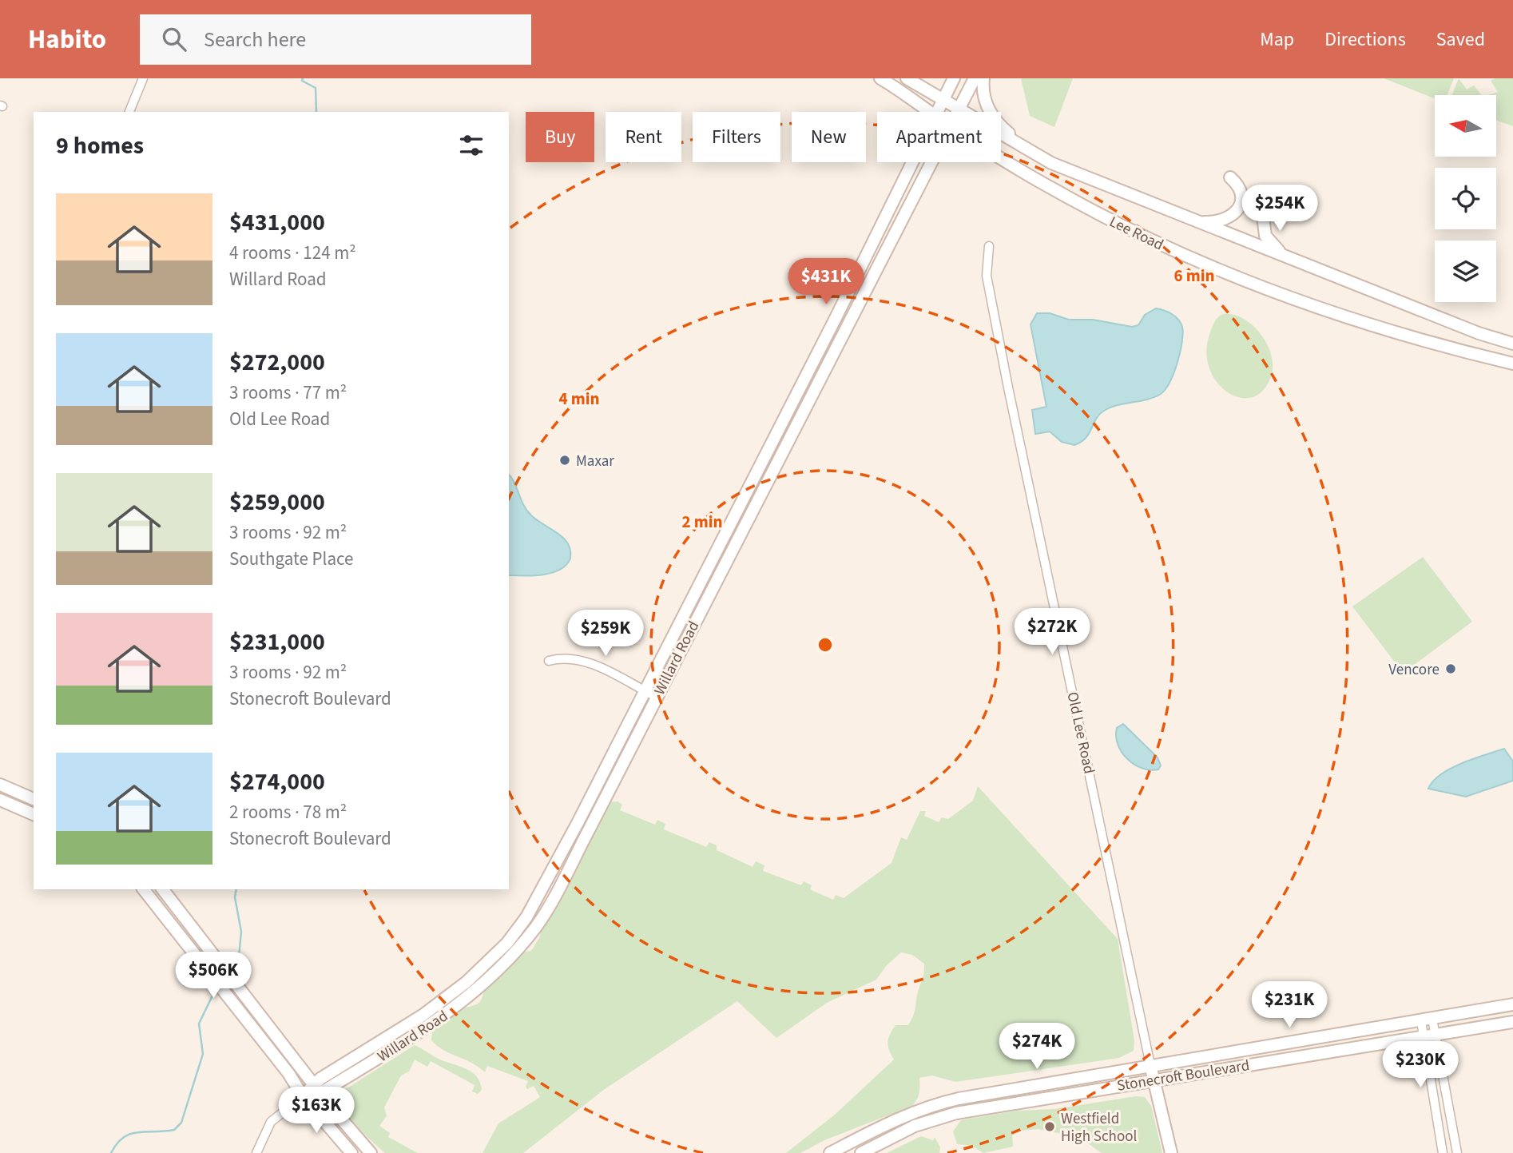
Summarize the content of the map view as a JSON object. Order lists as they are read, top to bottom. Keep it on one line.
{"streets":{"main road":["Lee Road","Willard Road","Old Lee Road","Stonecroft Boulevard"]},"crossings":[["Lee Road","Willard Road"],["Old Lee Road","Stonecroft Boulevard"]],"places":["Maxar","Vencore","Westfield High School"],"north":"left","page":{"header":"Habito","search":"Search here","nav":["Map","Directions","Saved"],"chip":["Buy","Rent","Filters","New","Apartment"],"heading":"9 homes","list":[{"name":"$431,000","note":"4 rooms · 124 m² · Willard Road"},{"name":"$272,000","note":"3 rooms · 77 m² · Old Lee Road"},{"name":"$259,000","note":"3 rooms · 92 m² · Southgate Place"},{"name":"$231,000","note":"3 rooms · 92 m² · Stonecroft Boulevard"},{"name":"$274,000","note":"2 rooms · 78 m² · Stonecroft Boulevard"}],"price":["$254K","$431K","$272K","$259K","$506K","$231K","$274K","$230K","$163K"]},"rings":["6 min","4 min","2 min"]}
